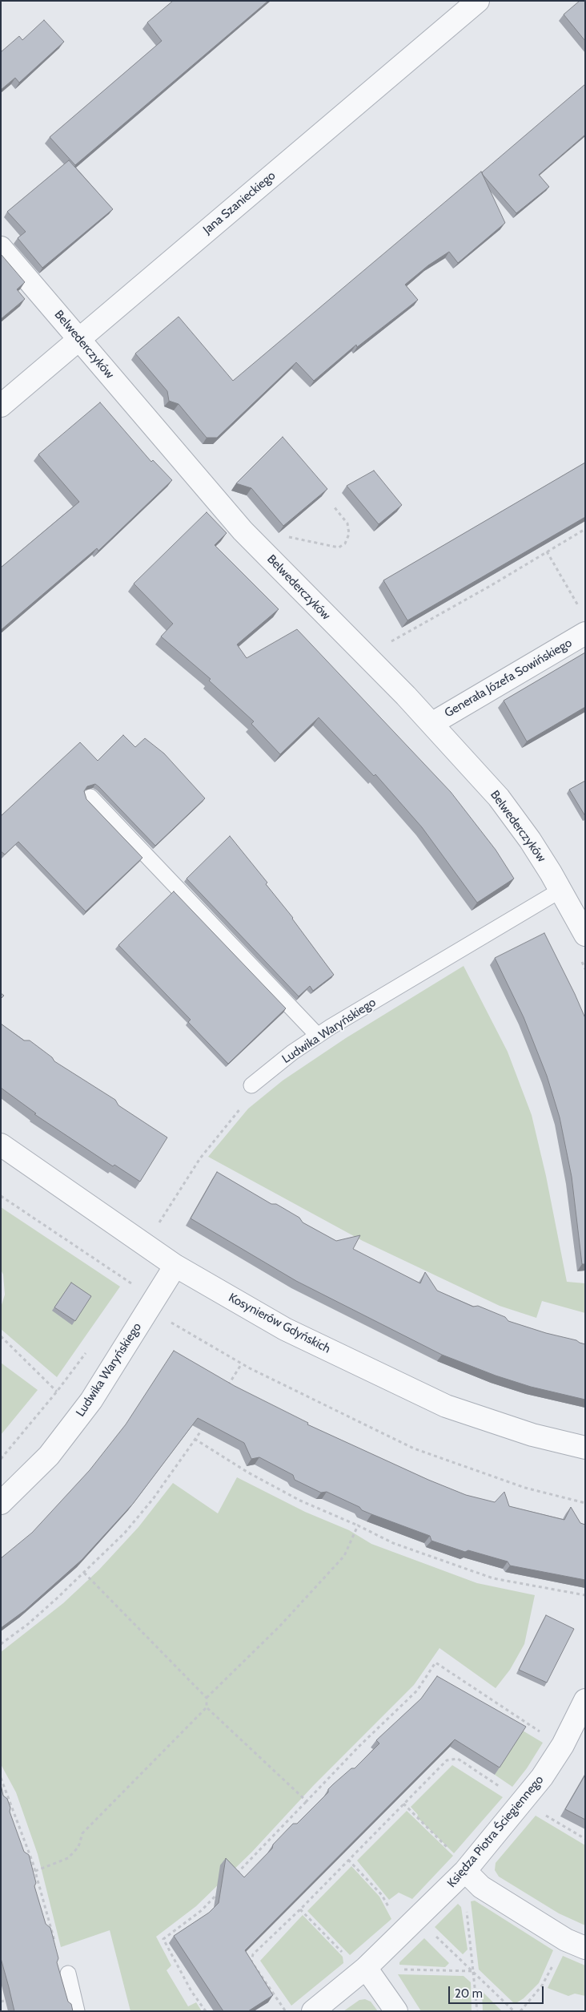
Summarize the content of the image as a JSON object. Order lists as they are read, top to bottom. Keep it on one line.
{"streets":{"street":["Jana Szanieckiego","Belwederczyków","Generała Józefa Sowińskiego","Ludwika Waryńskiego","Kosynierów Gdyńskich","Księdza Piotra Ściegiennego"]},"crossings":[["Jana Szanieckiego","Belwederczyków"],["Belwederczyków","Generała Józefa Sowińskiego"],["Belwederczyków","Ludwika Waryńskiego"],["Ludwika Waryńskiego","Kosynierów Gdyńskich"]],"scale_bar":"20 m"}
